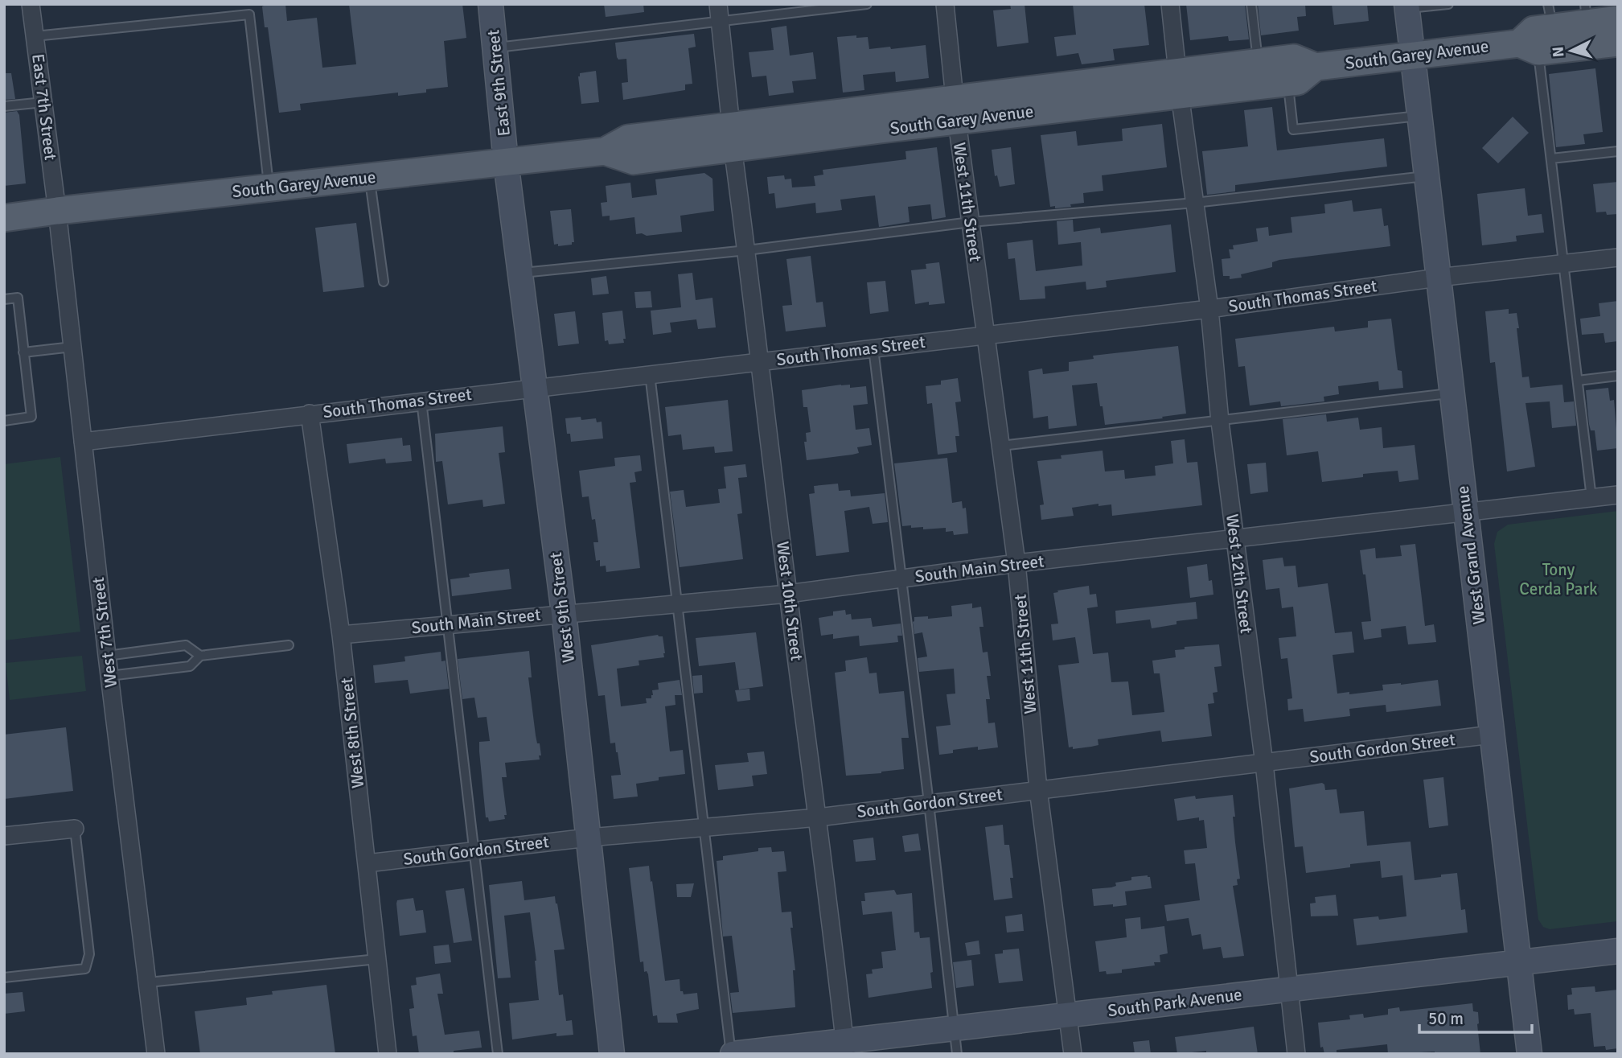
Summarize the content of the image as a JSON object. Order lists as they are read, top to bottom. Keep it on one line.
{"streets":{"main road":["South Garey Avenue"],"street":["East 9th Street","East 7th Street","West 11th Street","South Thomas Street","West Grand Avenue","South Main Street","West 12th Street","West 10th Street","West 9th Street","West 7th Street","West 8th Street","South Gordon Street","South Park Avenue"]},"crossings":[["South Garey Avenue","East 9th Street"],["South Garey Avenue","East 7th Street"],["South Garey Avenue","West 11th Street"],["South Garey Avenue","West Grand Avenue"],["South Garey Avenue","West 12th Street"],["South Garey Avenue","West 10th Street"],["South Garey Avenue","West 9th Street"],["South Garey Avenue","West 7th Street"],["East 9th Street","West 9th Street"],["East 7th Street","West 7th Street"],["West 11th Street","South Thomas Street"],["West 11th Street","South Main Street"],["West 11th Street","South Gordon Street"],["West 11th Street","South Park Avenue"],["South Thomas Street","West Grand Avenue"],["South Thomas Street","West 12th Street"],["South Thomas Street","West 10th Street"],["South Thomas Street","West 9th Street"],["South Thomas Street","West 7th Street"],["South Thomas Street","West 8th Street"],["West Grand Avenue","South Main Street"],["West Grand Avenue","South Gordon Street"],["West Grand Avenue","South Park Avenue"],["South Main Street","West 12th Street"],["South Main Street","West 10th Street"],["South Main Street","West 9th Street"],["South Main Street","West 8th Street"],["West 12th Street","South Gordon Street"],["West 12th Street","South Park Avenue"],["West 10th Street","South Gordon Street"],["West 10th Street","South Park Avenue"],["West 9th Street","South Gordon Street"],["West 8th Street","South Gordon Street"]],"parks":["Tony Cerda Park"],"scale_bar":"50 m","north":"left"}
